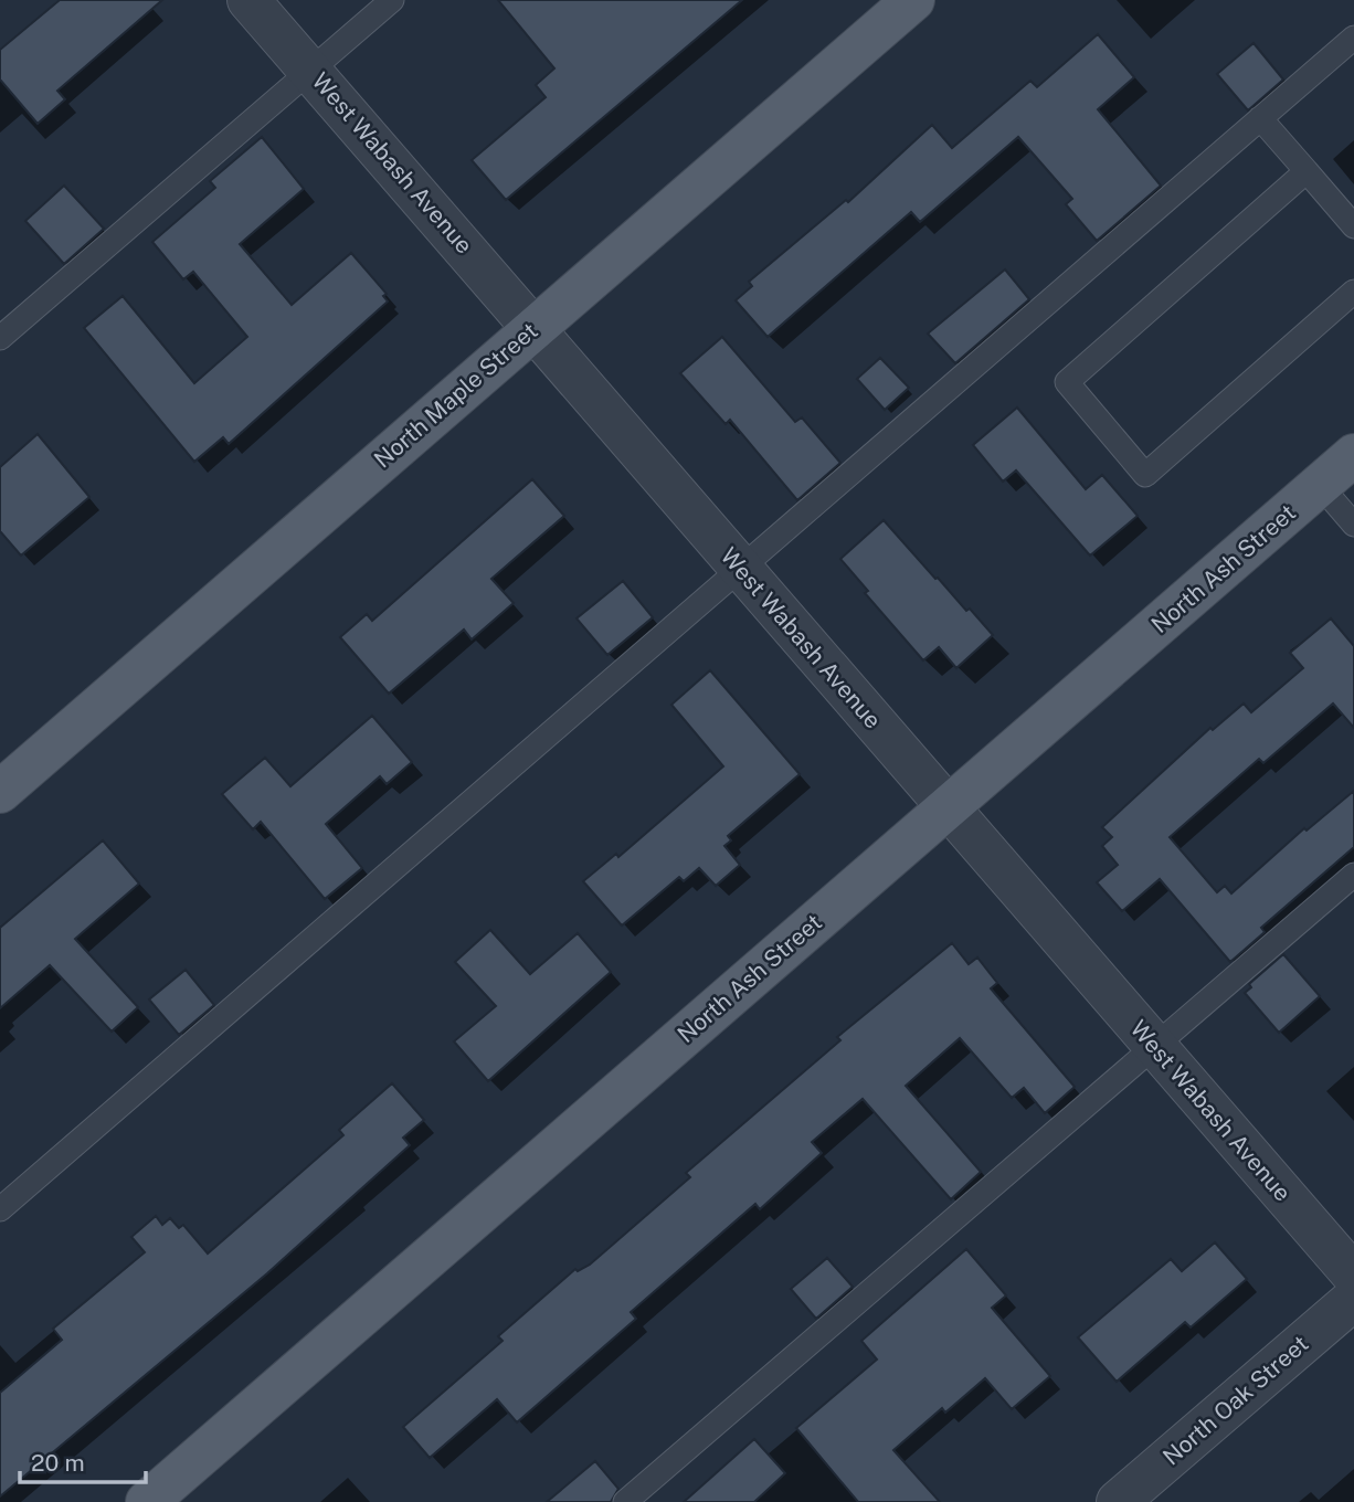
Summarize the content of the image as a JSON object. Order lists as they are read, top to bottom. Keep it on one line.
{"streets":{"main road":["North Maple Street","North Ash Street"],"street":["West Wabash Avenue","North Oak Street"]},"crossings":[["West Wabash Avenue","North Maple Street"],["West Wabash Avenue","North Ash Street"]],"scale_bar":"20 m"}
